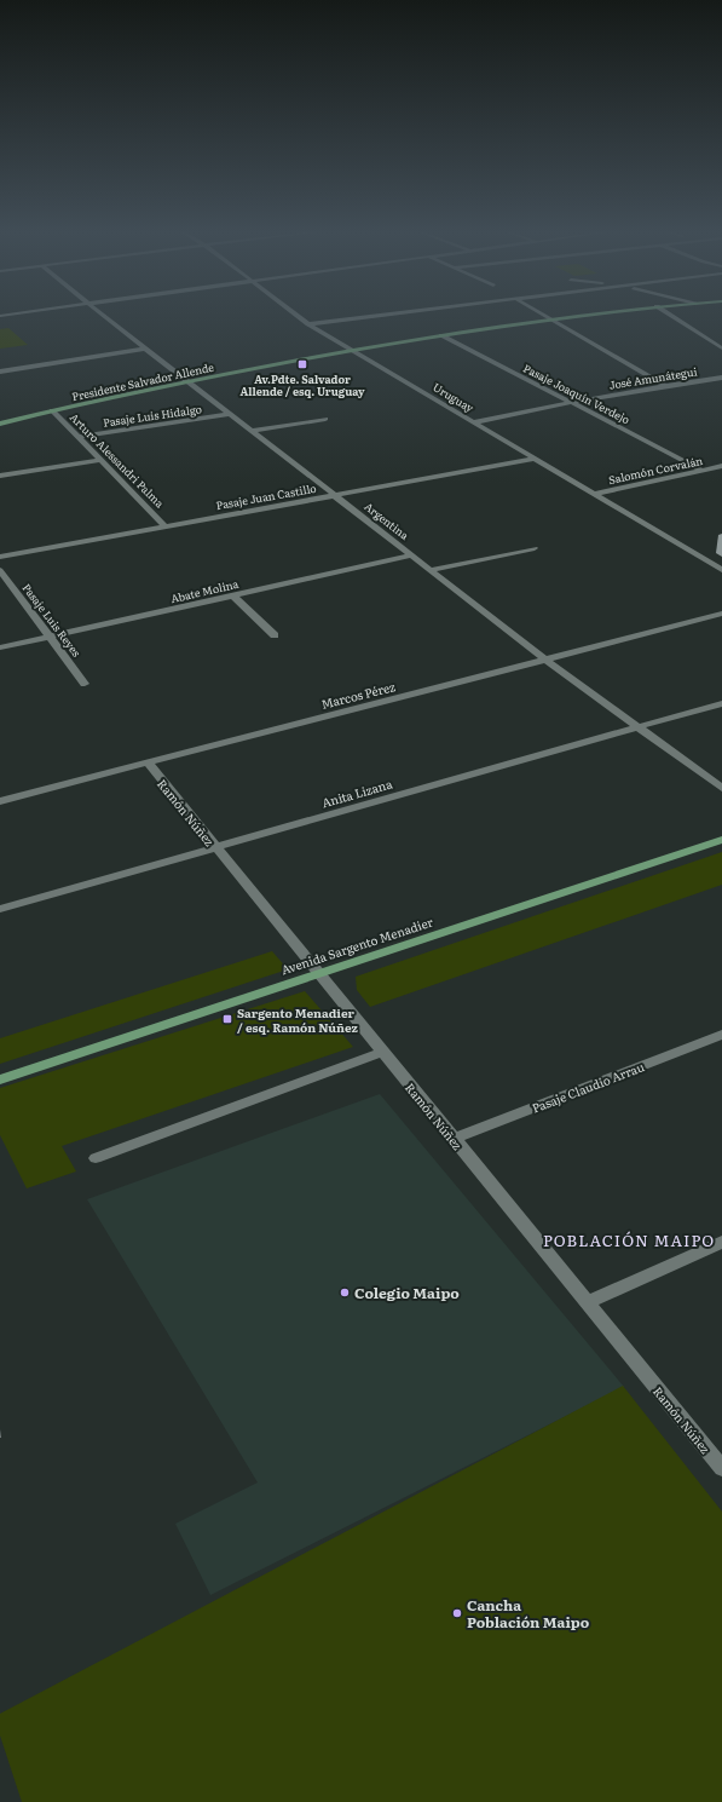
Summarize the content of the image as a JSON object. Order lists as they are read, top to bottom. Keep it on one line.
{"streets":{"main road":["Presidente Salvador Allende","Avenida Sargento Menadier"],"street":["José Amunátegui","Pasaje Joaquín Verdejo","Uruguay","Pasaje Luis Hidalgo","Arturo Alessandri Palma","Salomón Corvalán","Pasaje Juan Castillo","Argentina","Abate Molina","Pasaje Luis Reyes","Marcos Pérez","Anita Lizana","Ramón Núñez","Pasaje Claudio Arrau"]},"crossings":[["José Amunátegui","Pasaje Joaquín Verdejo"],["José Amunátegui","Uruguay"],["Presidente Salvador Allende","Pasaje Joaquín Verdejo"],["Presidente Salvador Allende","Uruguay"],["Presidente Salvador Allende","Arturo Alessandri Palma"],["Presidente Salvador Allende","Argentina"],["Pasaje Joaquín Verdejo","Salomón Corvalán"],["Uruguay","Salomón Corvalán"],["Uruguay","Pasaje Juan Castillo"],["Pasaje Luis Hidalgo","Arturo Alessandri Palma"],["Pasaje Luis Hidalgo","Argentina"],["Arturo Alessandri Palma","Pasaje Juan Castillo"],["Pasaje Juan Castillo","Argentina"],["Argentina","Abate Molina"],["Argentina","Marcos Pérez"],["Argentina","Anita Lizana"],["Abate Molina","Pasaje Luis Reyes"],["Marcos Pérez","Ramón Núñez"],["Anita Lizana","Ramón Núñez"],["Ramón Núñez","Avenida Sargento Menadier"],["Ramón Núñez","Pasaje Claudio Arrau"]],"districts":["POBLACIÓN MAIPO"],"places":{"transit":["Av.Pdte. Salvador Allende / esq. Uruguay","Sargento Menadier / esq. Ramón Núñez"],"other":["Colegio Maipo","Cancha Población Maipo"]}}
